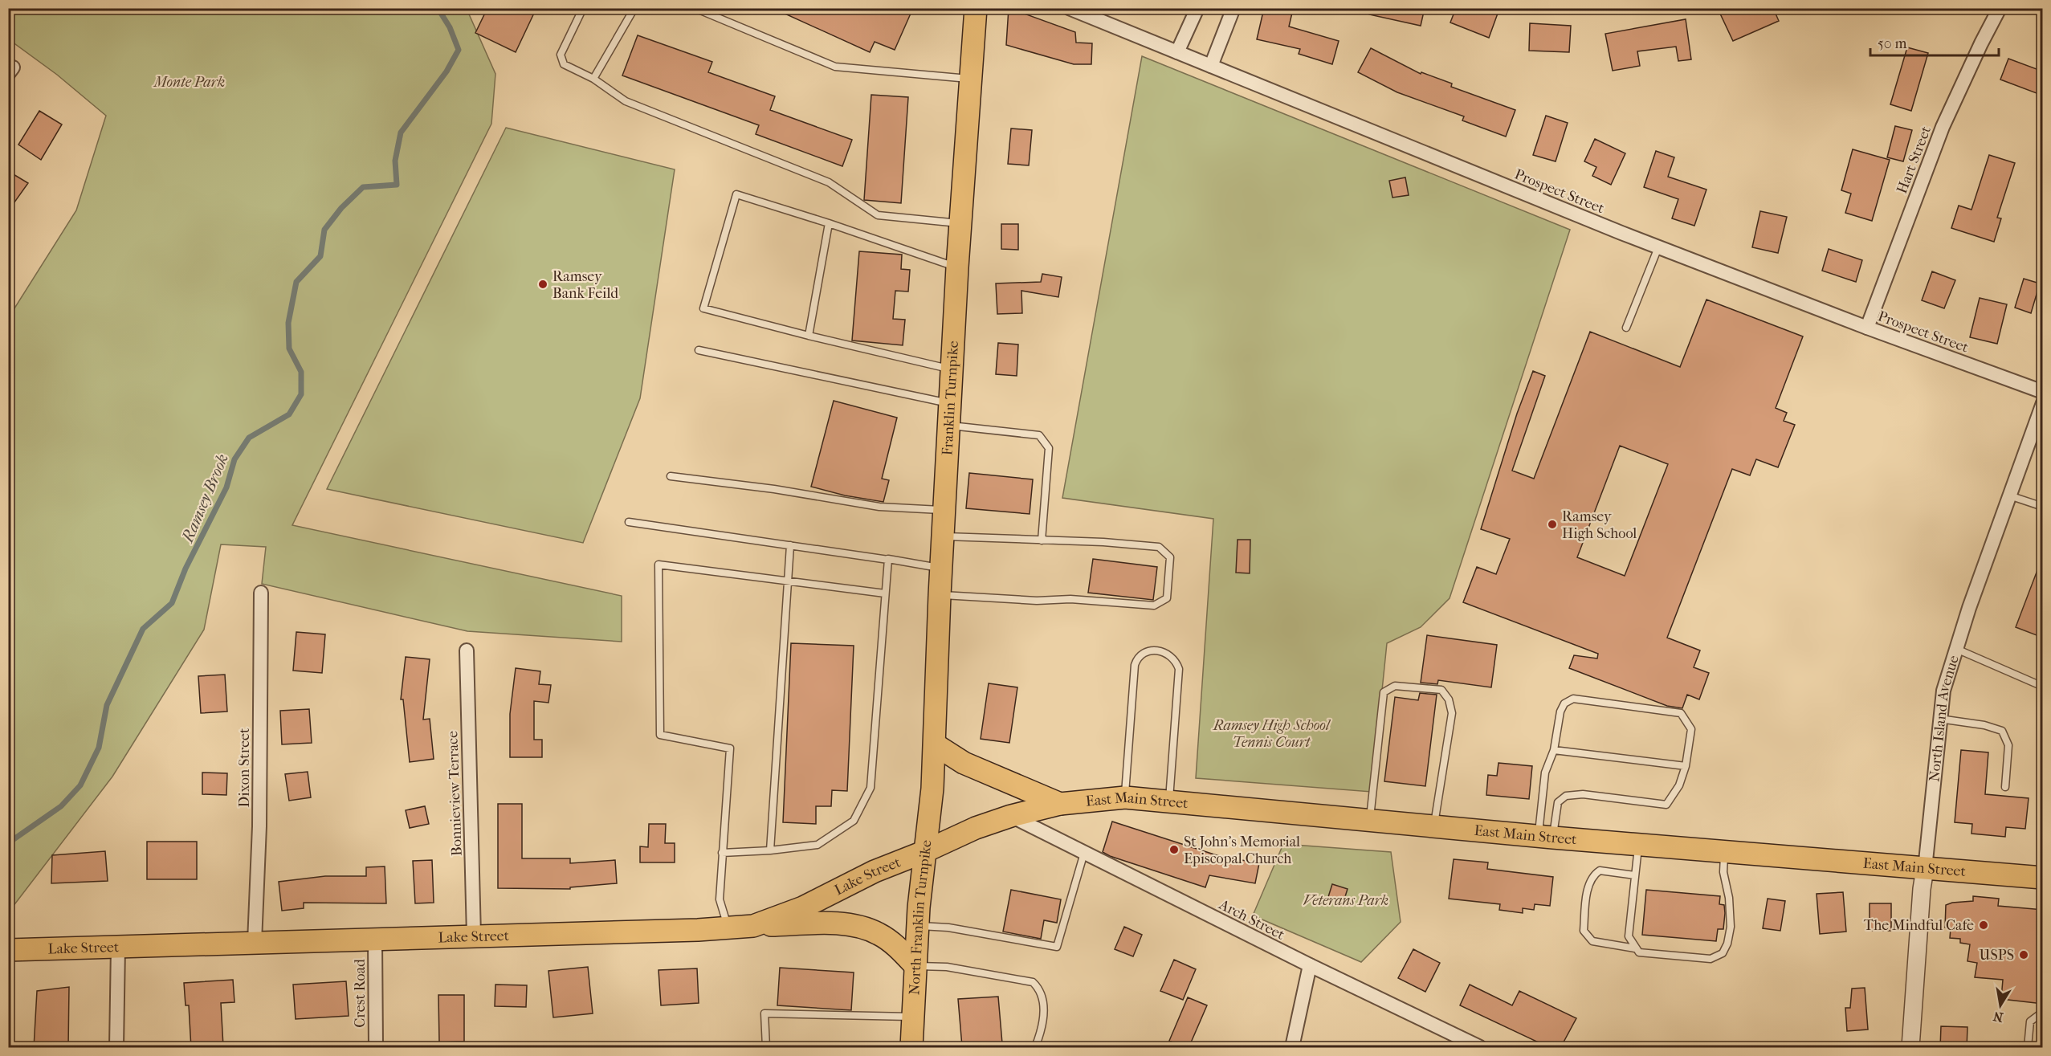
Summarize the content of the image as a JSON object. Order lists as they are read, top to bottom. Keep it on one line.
{"streets":{"main road":["Franklin Turnpike","East Main Street","Lake Street","North Franklin Turnpike"],"street":["Hart Street","Prospect Street","North Island Avenue","Dixon Street","Bonnieview Terrace","Arch Street","Crest Road"]},"crossings":[["Hart Street","Prospect Street"],["Franklin Turnpike","North Franklin Turnpike"],["North Island Avenue","East Main Street"],["Dixon Street","Lake Street"],["Bonnieview Terrace","Lake Street"],["East Main Street","Lake Street"],["East Main Street","Arch Street"],["Lake Street","North Franklin Turnpike"],["Lake Street","Arch Street"],["Lake Street","Crest Road"]],"water":["Ramsey Brook"],"parks":["Monte Park","Ramsey High School Tennis Court","Veterans Park"],"places":["Ramsey Bank Feild","Ramsey High School","St John's Memorial Episcopal Church","The Mindful Cafe","USPS"],"scale_bar":"50 m","north":"bottom"}
